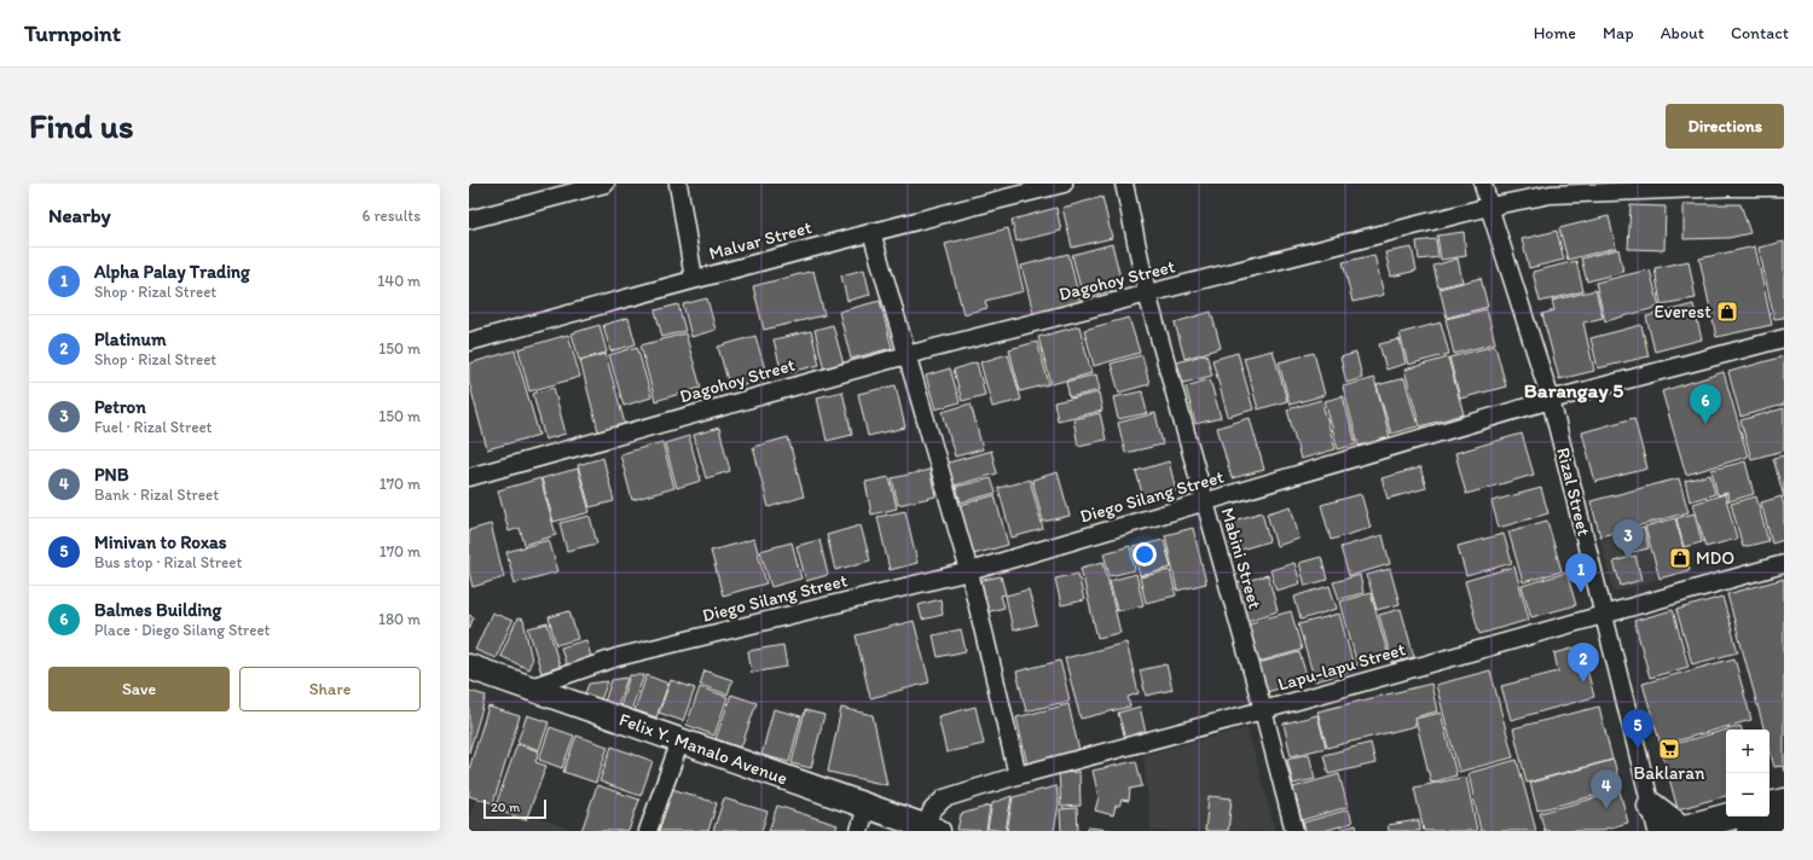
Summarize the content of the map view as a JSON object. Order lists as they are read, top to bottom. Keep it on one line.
{"streets":{"main road":["Felix Y. Manalo Avenue"],"street":["Malvar Street","Dagohoy Street","Rizal Street","Diego Silang Street","Mabini Street","Lapu-lapu Street"]},"crossings":[["Dagohoy Street","Rizal Street"],["Dagohoy Street","Mabini Street"],["Rizal Street","Diego Silang Street"],["Rizal Street","Lapu-lapu Street"],["Diego Silang Street","Mabini Street"],["Diego Silang Street","Felix Y. Manalo Avenue"],["Mabini Street","Lapu-lapu Street"],["Lapu-lapu Street","Felix Y. Manalo Avenue"]],"districts":["Barangay 5"],"places":{"shop":["Everest","MDO"],"supermarket":["Baklaran"]},"scale_bar":"20 m","page":{"header":"Turnpoint","nav":["Home","Map","About","Contact"],"buttons":["Directions",["Save","Share"]],"title":"Find us","heading":["Nearby","6 results"],"list":[{"mark":"1","name":"Alpha Palay Trading","note":"Shop · Rizal Street","value":"140 m"},{"mark":"2","name":"Platinum","note":"Shop · Rizal Street","value":"150 m"},{"mark":"3","name":"Petron","note":"Fuel · Rizal Street","value":"150 m"},{"mark":"4","name":"PNB","note":"Bank · Rizal Street","value":"170 m"},{"mark":"5","name":"Minivan to Roxas","note":"Bus stop · Rizal Street","value":"170 m"},{"mark":"6","name":"Balmes Building","note":"Place · Diego Silang Street","value":"180 m"}],"pins":["6","3","1","2","5","4"],"map_buttons":["+","−"],"scale":"20 m"}}
